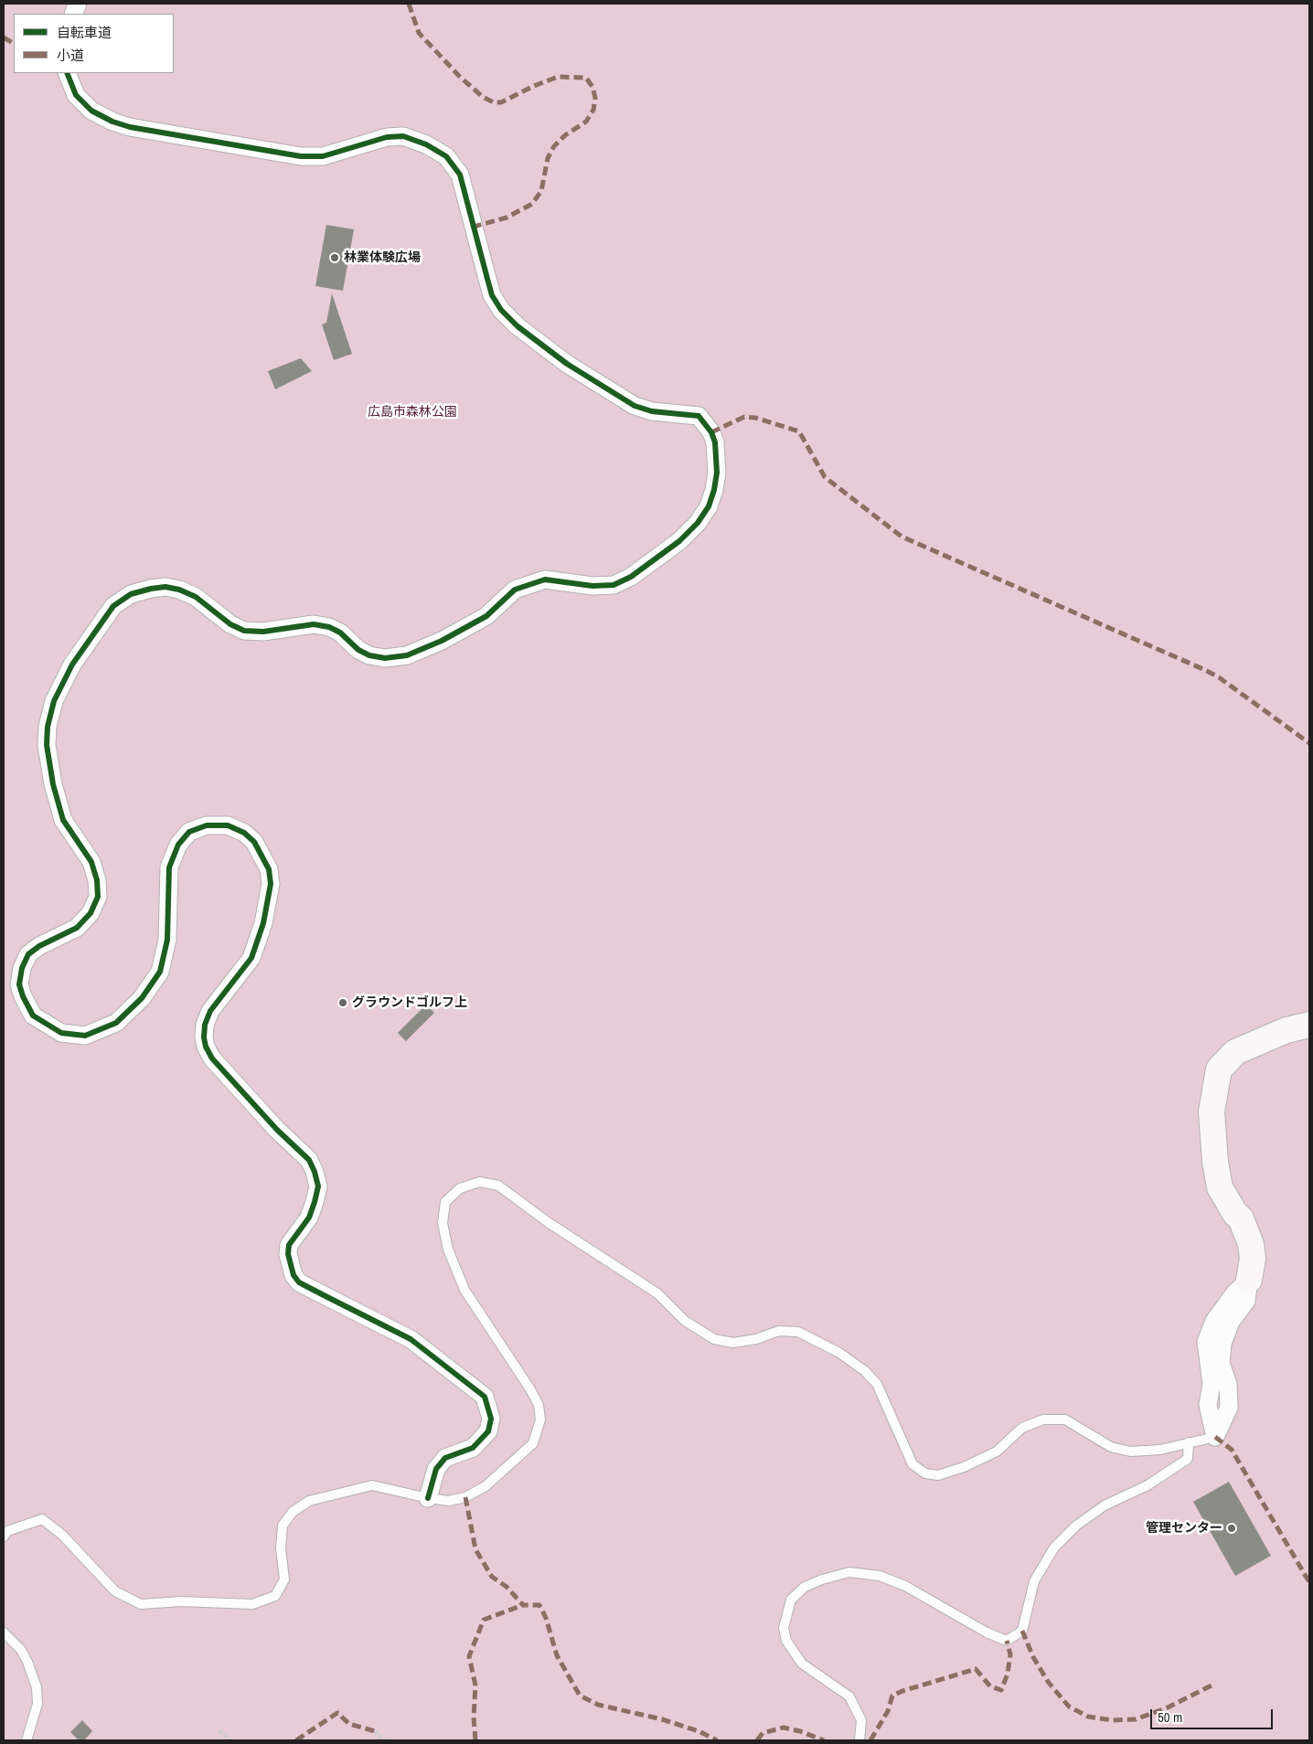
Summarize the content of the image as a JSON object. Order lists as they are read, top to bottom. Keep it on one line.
{"parks":["広島市森林公園"],"places":["林業体験広場","グラウンドゴルフ上","管理センター"],"legend":["自転車道","小道"],"scale_bar":"50 m"}
